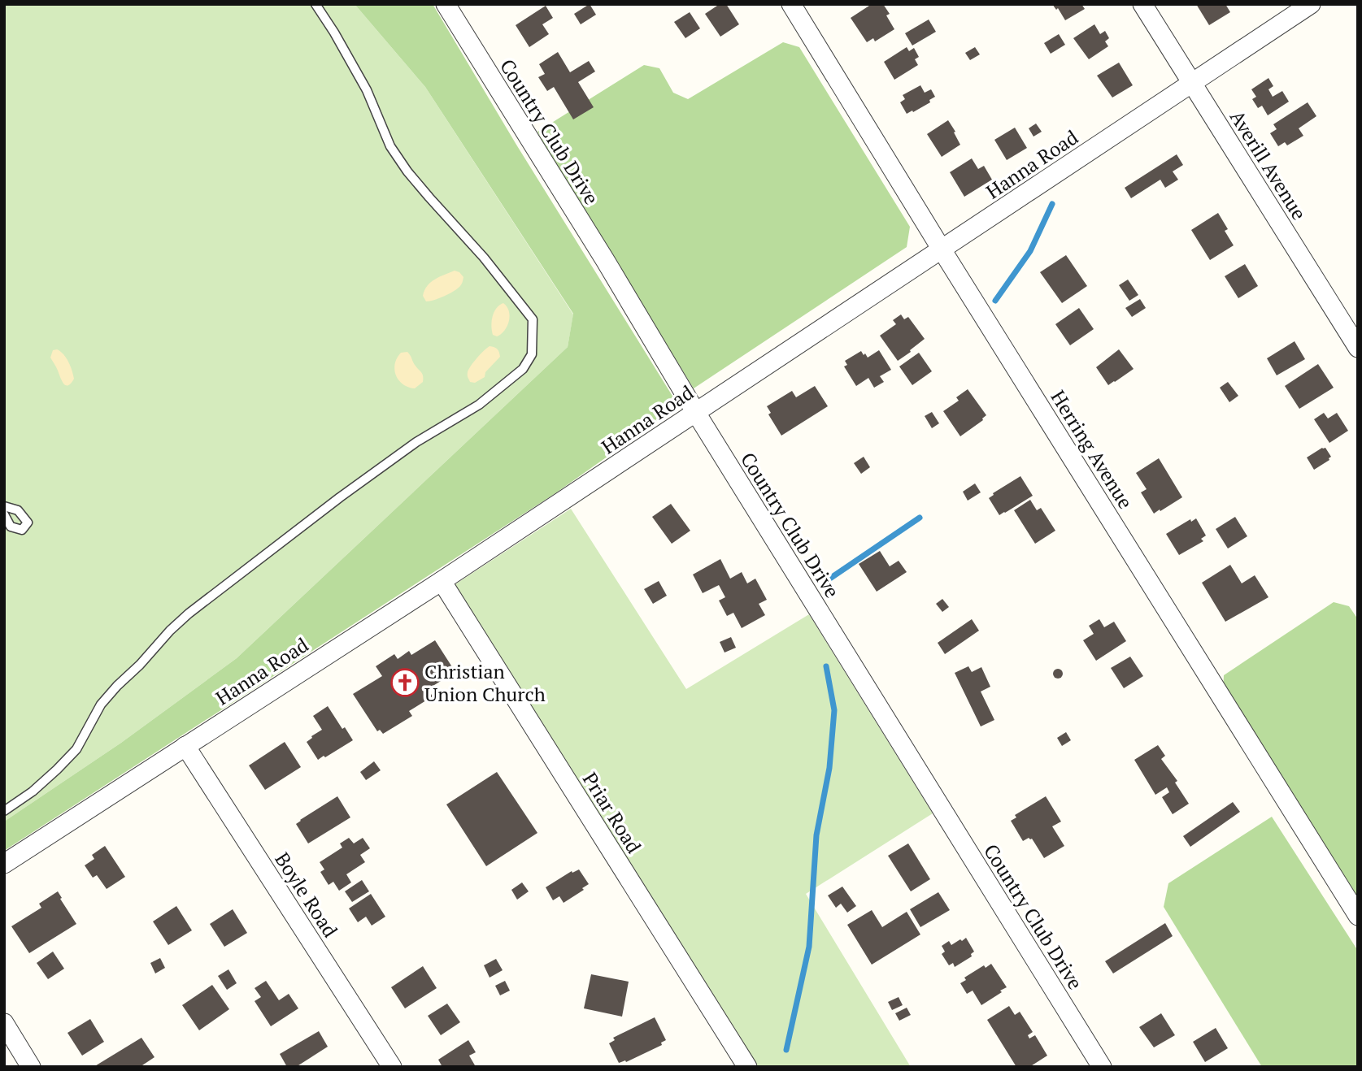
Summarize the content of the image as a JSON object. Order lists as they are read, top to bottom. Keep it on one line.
{"streets":{"street":["Country Club Drive","Hanna Road","Averill Avenue","Herring Avenue","Priar Road","Boyle Road"]},"crossings":[["Country Club Drive","Hanna Road"],["Hanna Road","Averill Avenue"],["Hanna Road","Herring Avenue"],["Hanna Road","Priar Road"],["Hanna Road","Boyle Road"]],"places":{"church":["Christian Union Church"]}}
